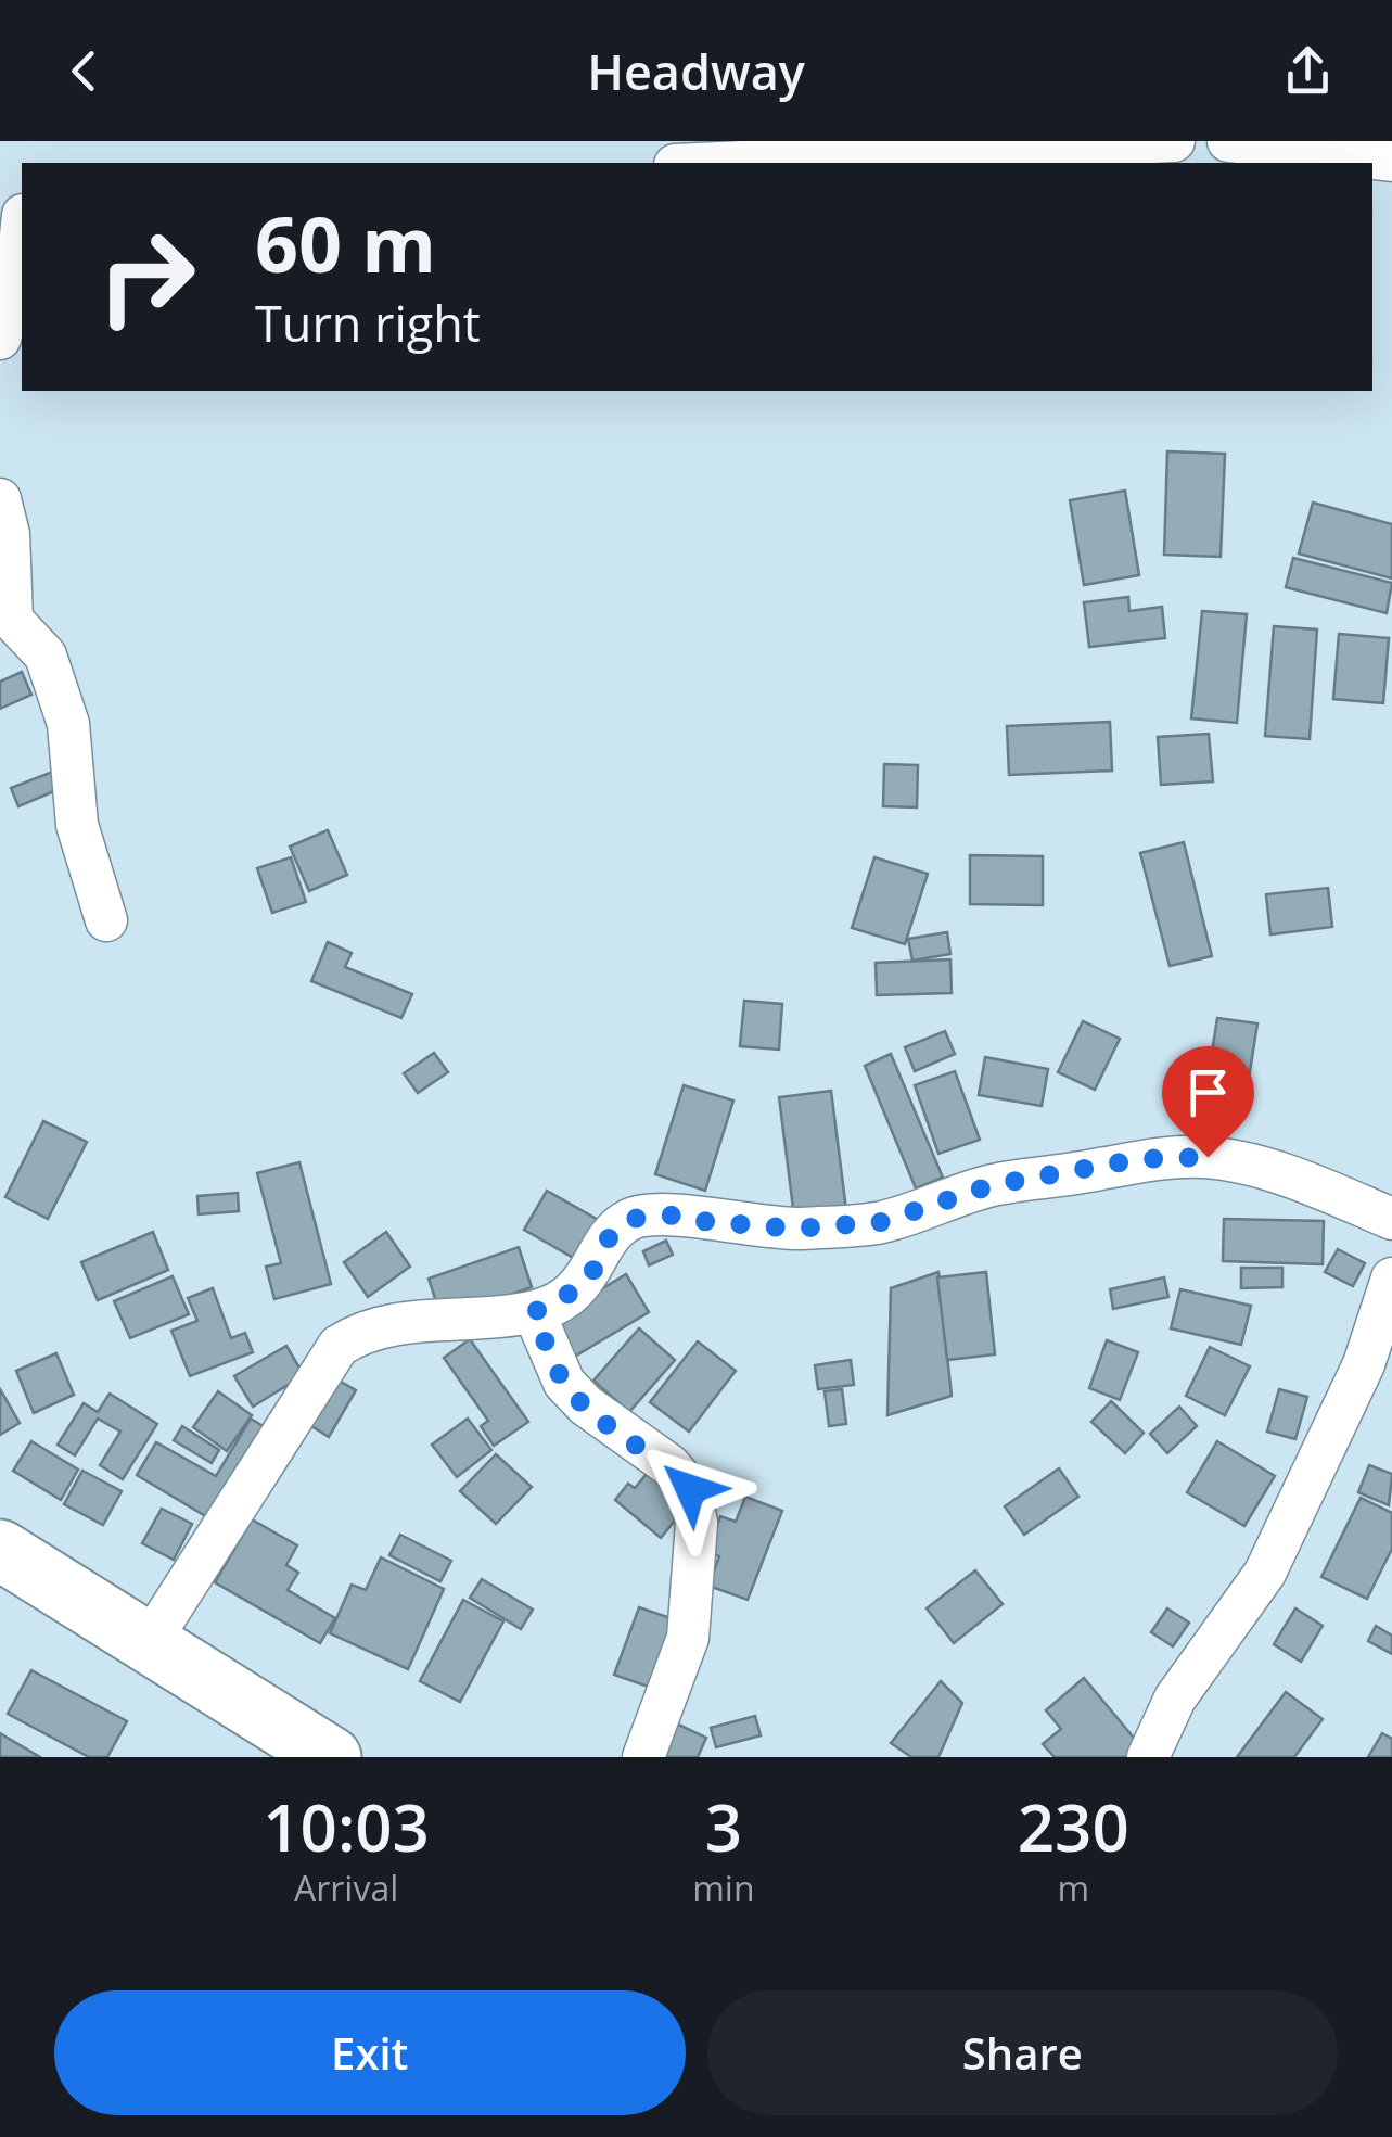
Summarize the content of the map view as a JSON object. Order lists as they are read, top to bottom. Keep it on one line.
{"page":{"header":"Headway","turn":["60 m","Turn right"],"eta":["10:03","Arrival","3","min","230","m"],"buttons":["Exit","Share"]}}
